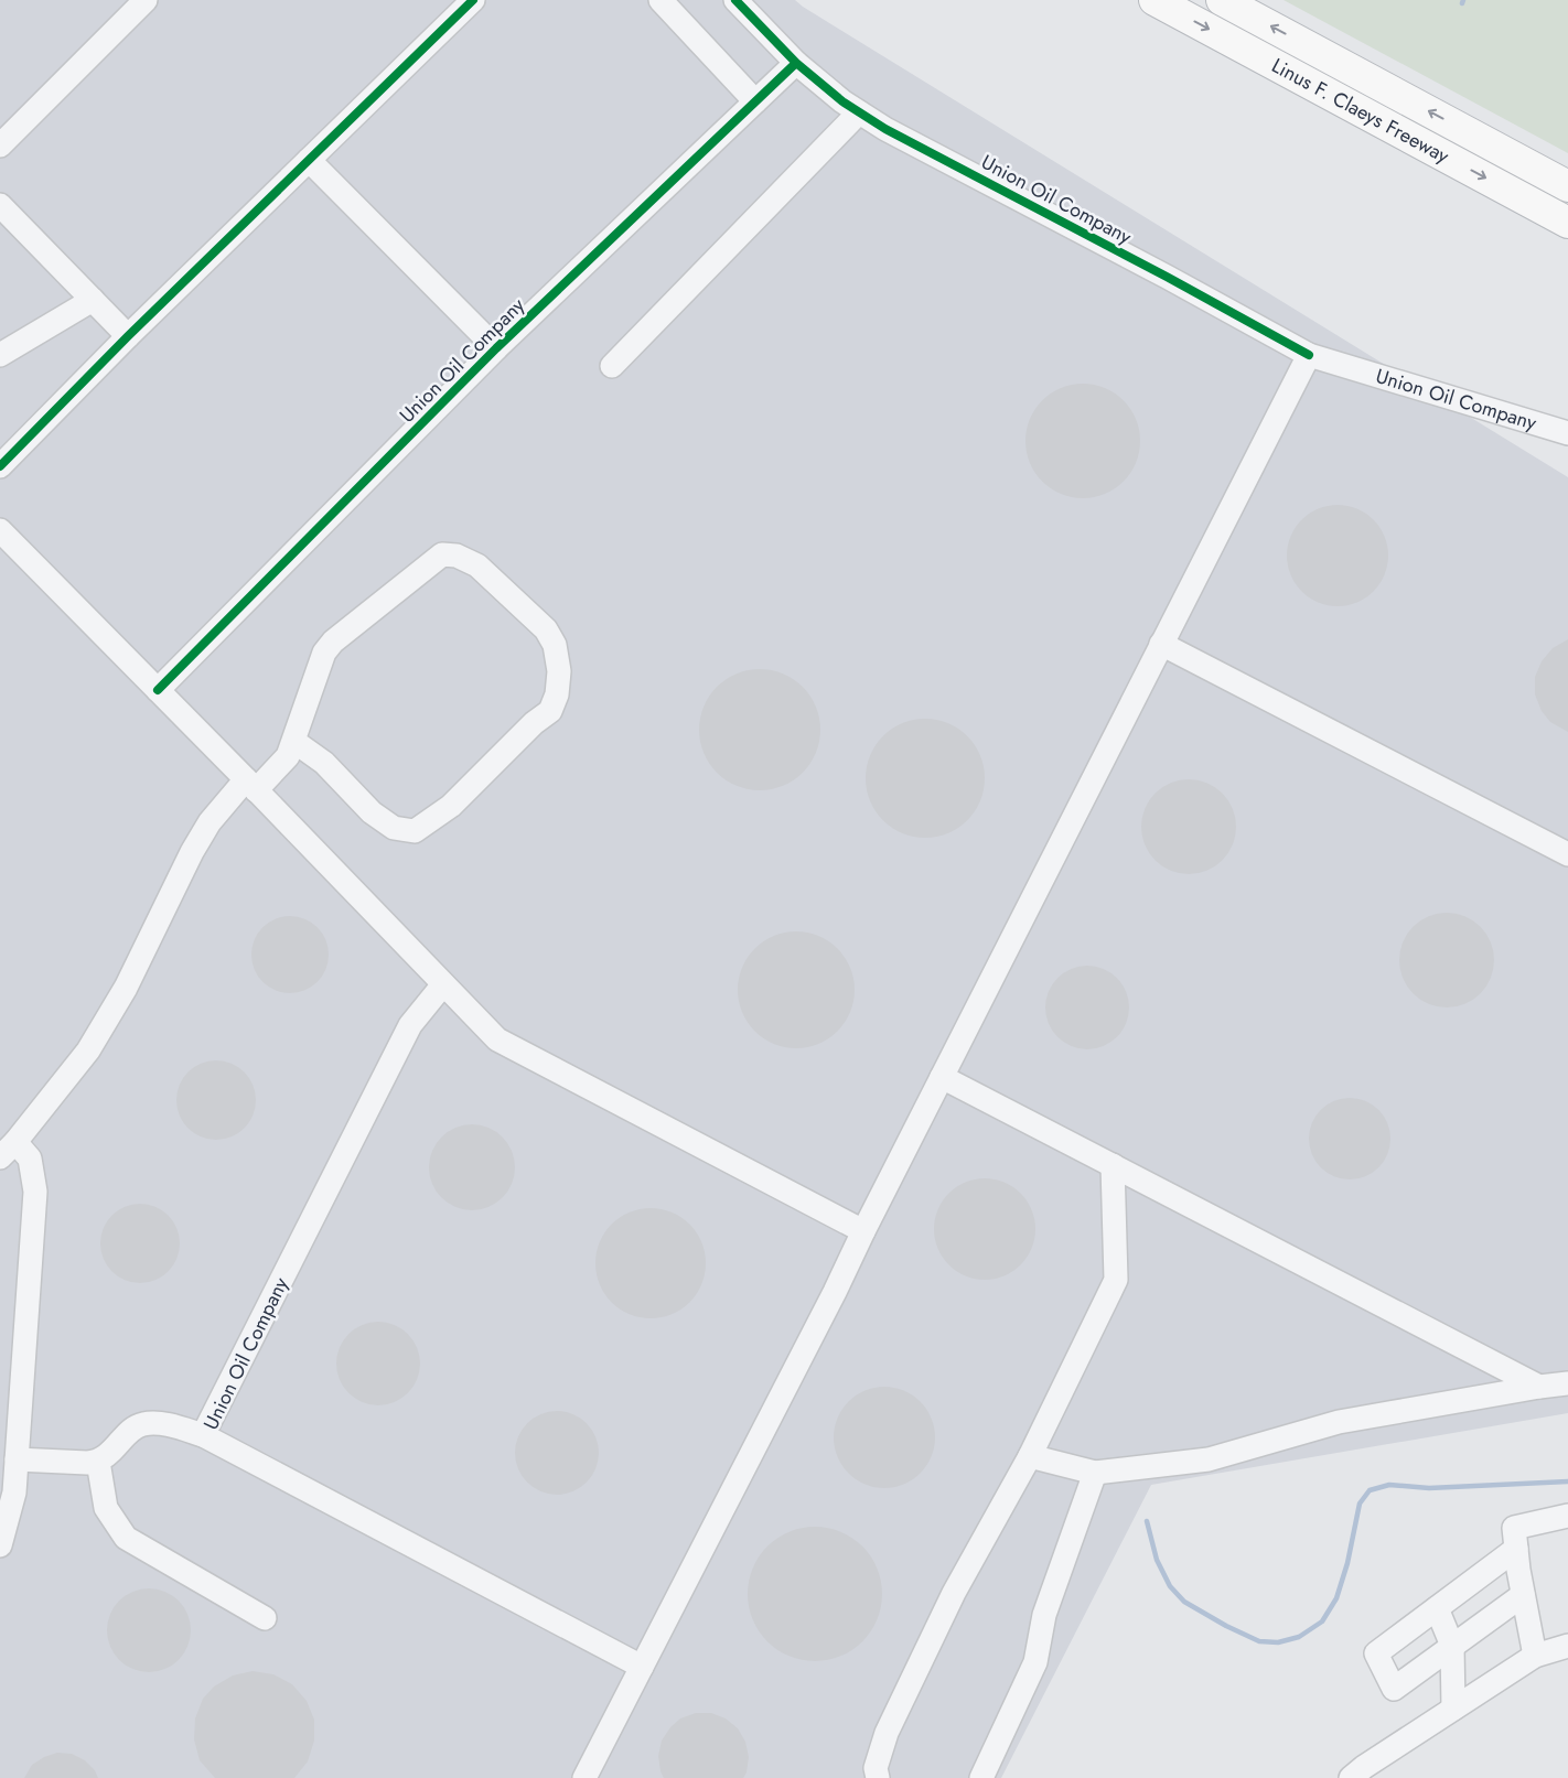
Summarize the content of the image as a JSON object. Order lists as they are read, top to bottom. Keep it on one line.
{"streets":{"highway":["Linus F. Claeys Freeway"],"street":["Union Oil Company"]}}
